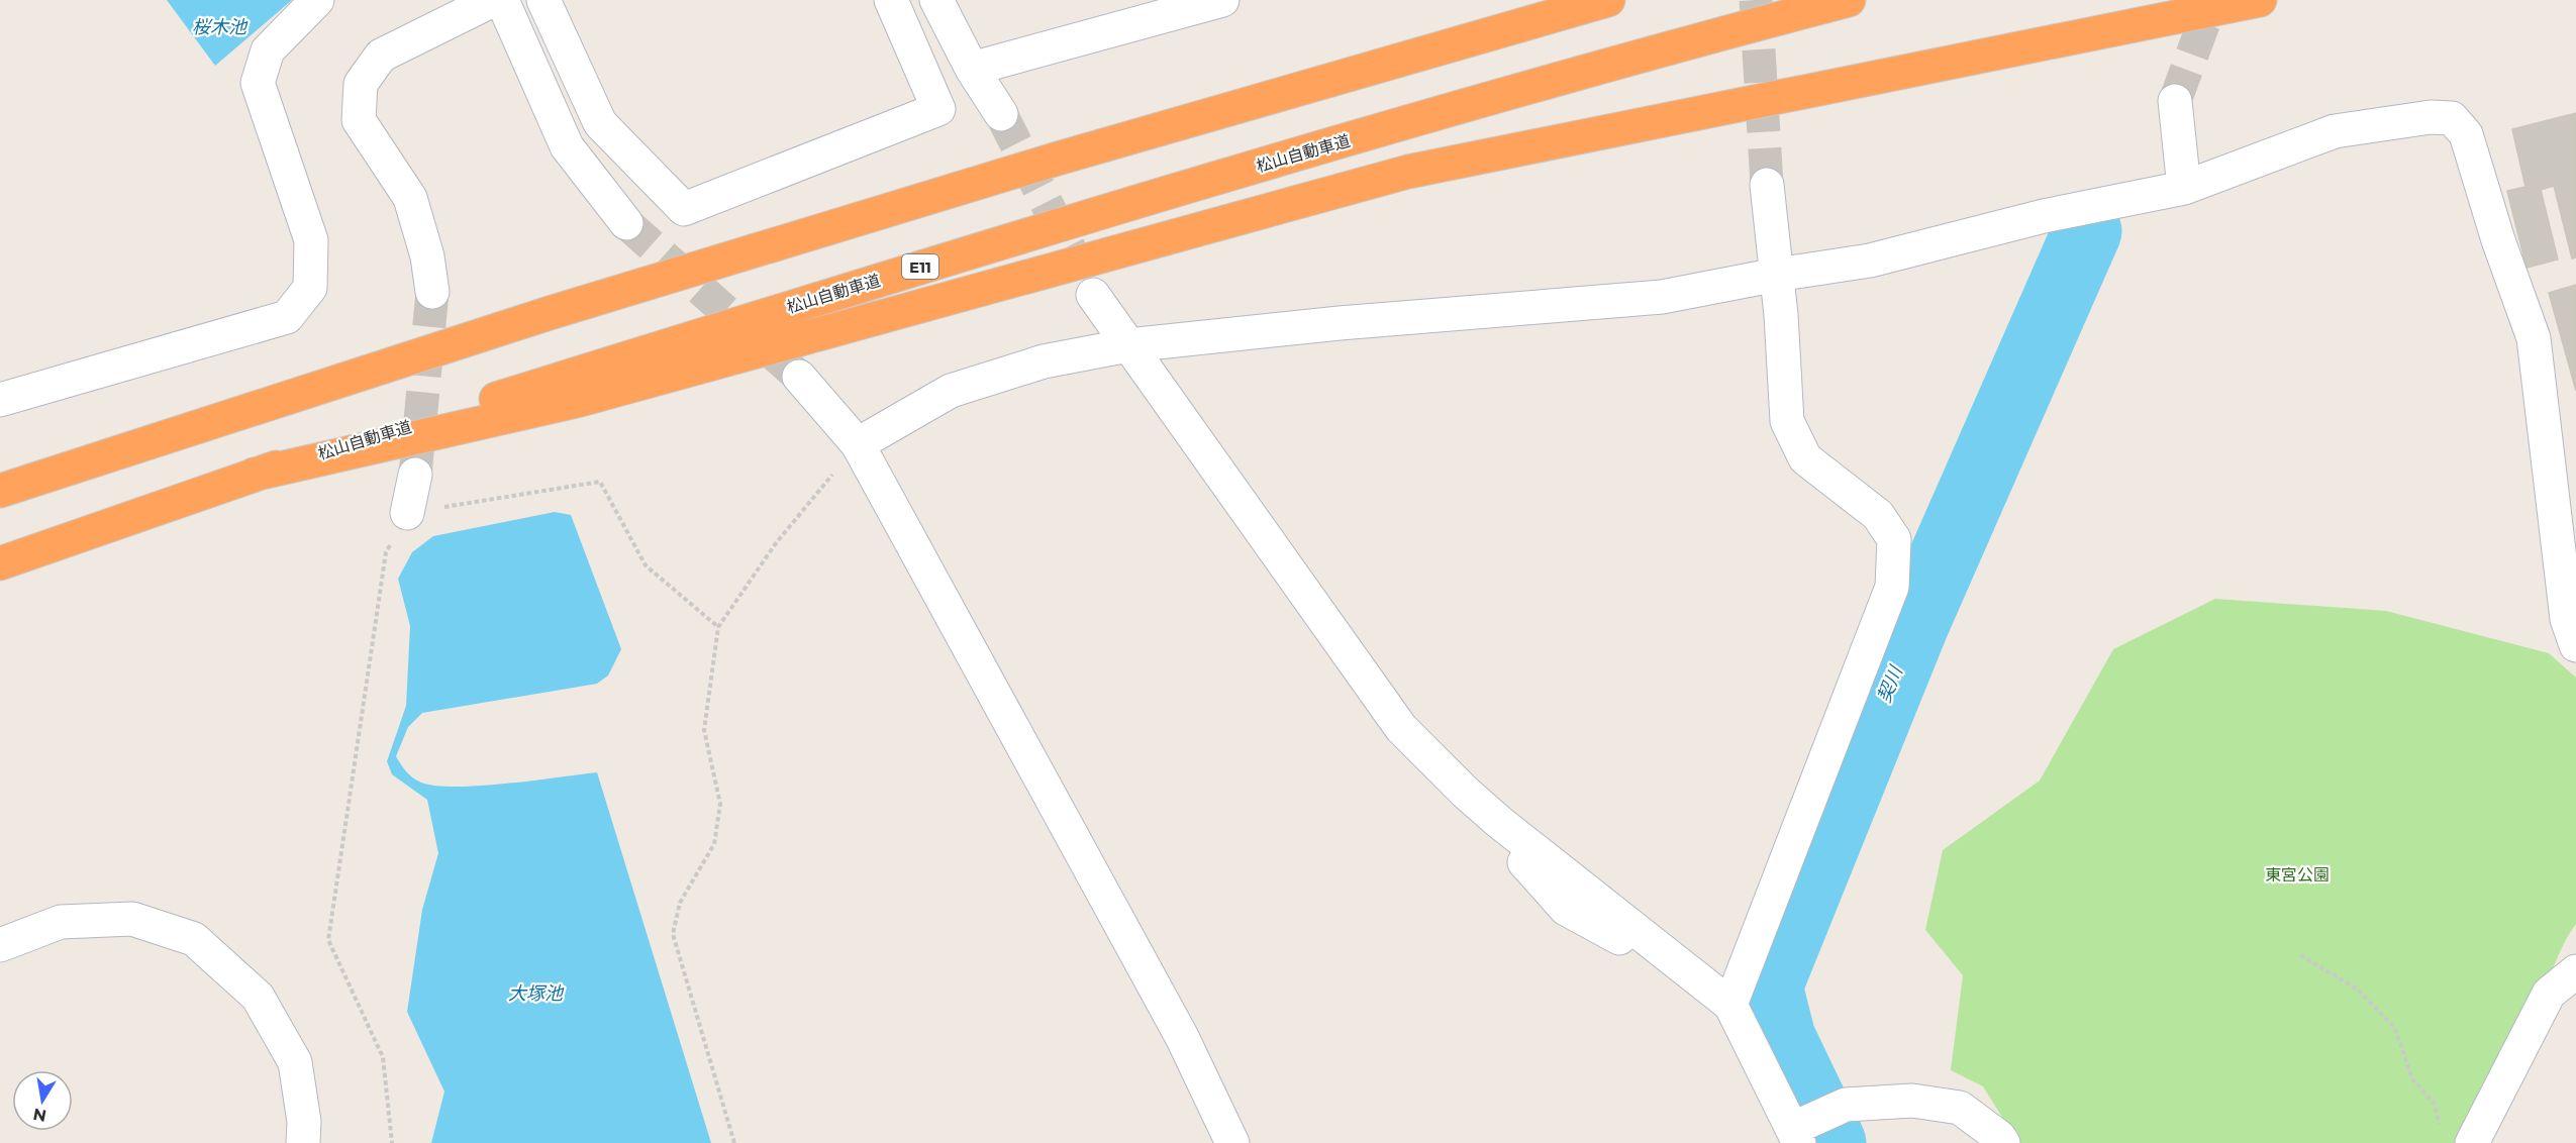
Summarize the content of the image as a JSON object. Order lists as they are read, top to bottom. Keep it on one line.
{"streets":{"highway":["松山自動車道","E11"]},"water":["桜木池","契川","大塚池"],"parks":["東宮公園"],"north":"bottom"}
